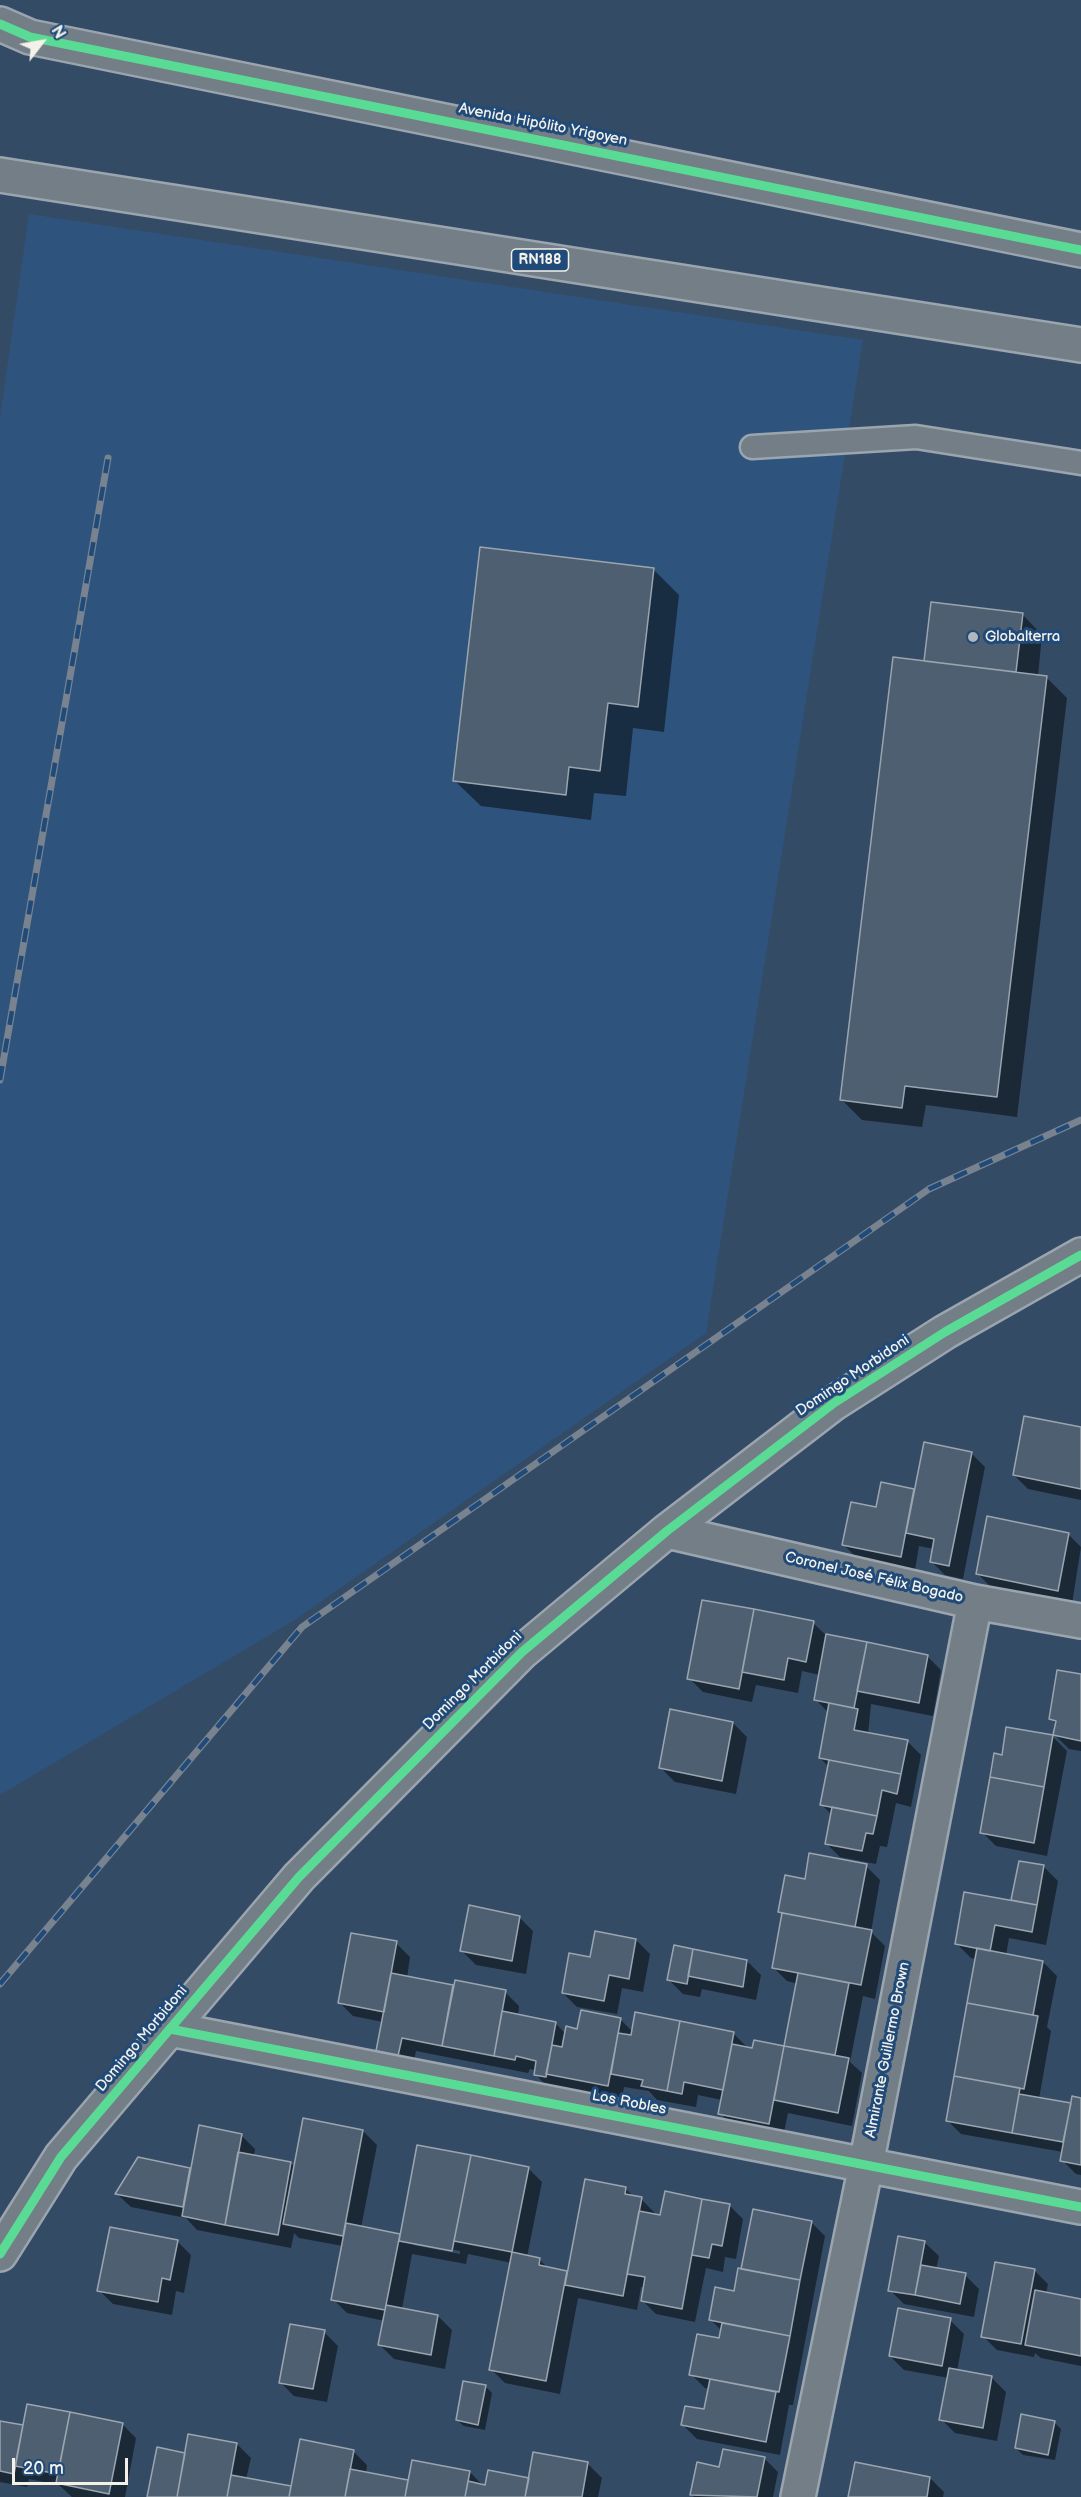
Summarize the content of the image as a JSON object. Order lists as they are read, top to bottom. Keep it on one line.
{"streets":{"street":["Avenida Hipólito Yrigoyen","RN188","Domingo Morbidoni","Coronel José Félix Bogado","Almirante Guillermo Brown","Los Robles"]},"crossings":[["Domingo Morbidoni","Coronel José Félix Bogado"],["Domingo Morbidoni","Los Robles"],["Coronel José Félix Bogado","Almirante Guillermo Brown"],["Almirante Guillermo Brown","Los Robles"]],"places":["Globalterra"],"scale_bar":"20 m","north":"top right"}
